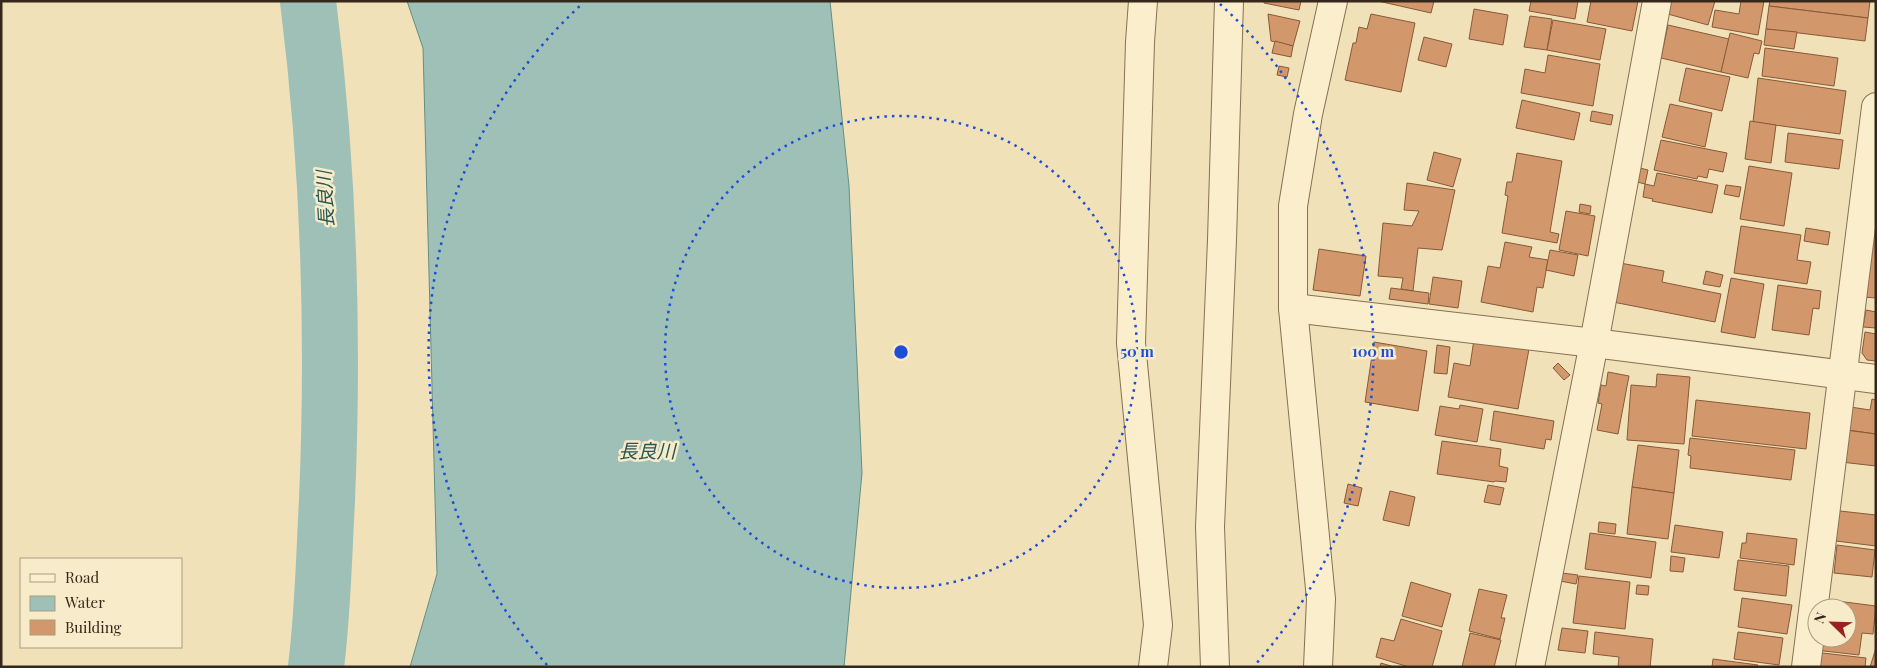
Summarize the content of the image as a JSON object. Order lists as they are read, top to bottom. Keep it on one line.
{"water":["長良川"],"legend":["Road","Water","Building"],"north":"top left","rings":["50 m","100 m"]}
